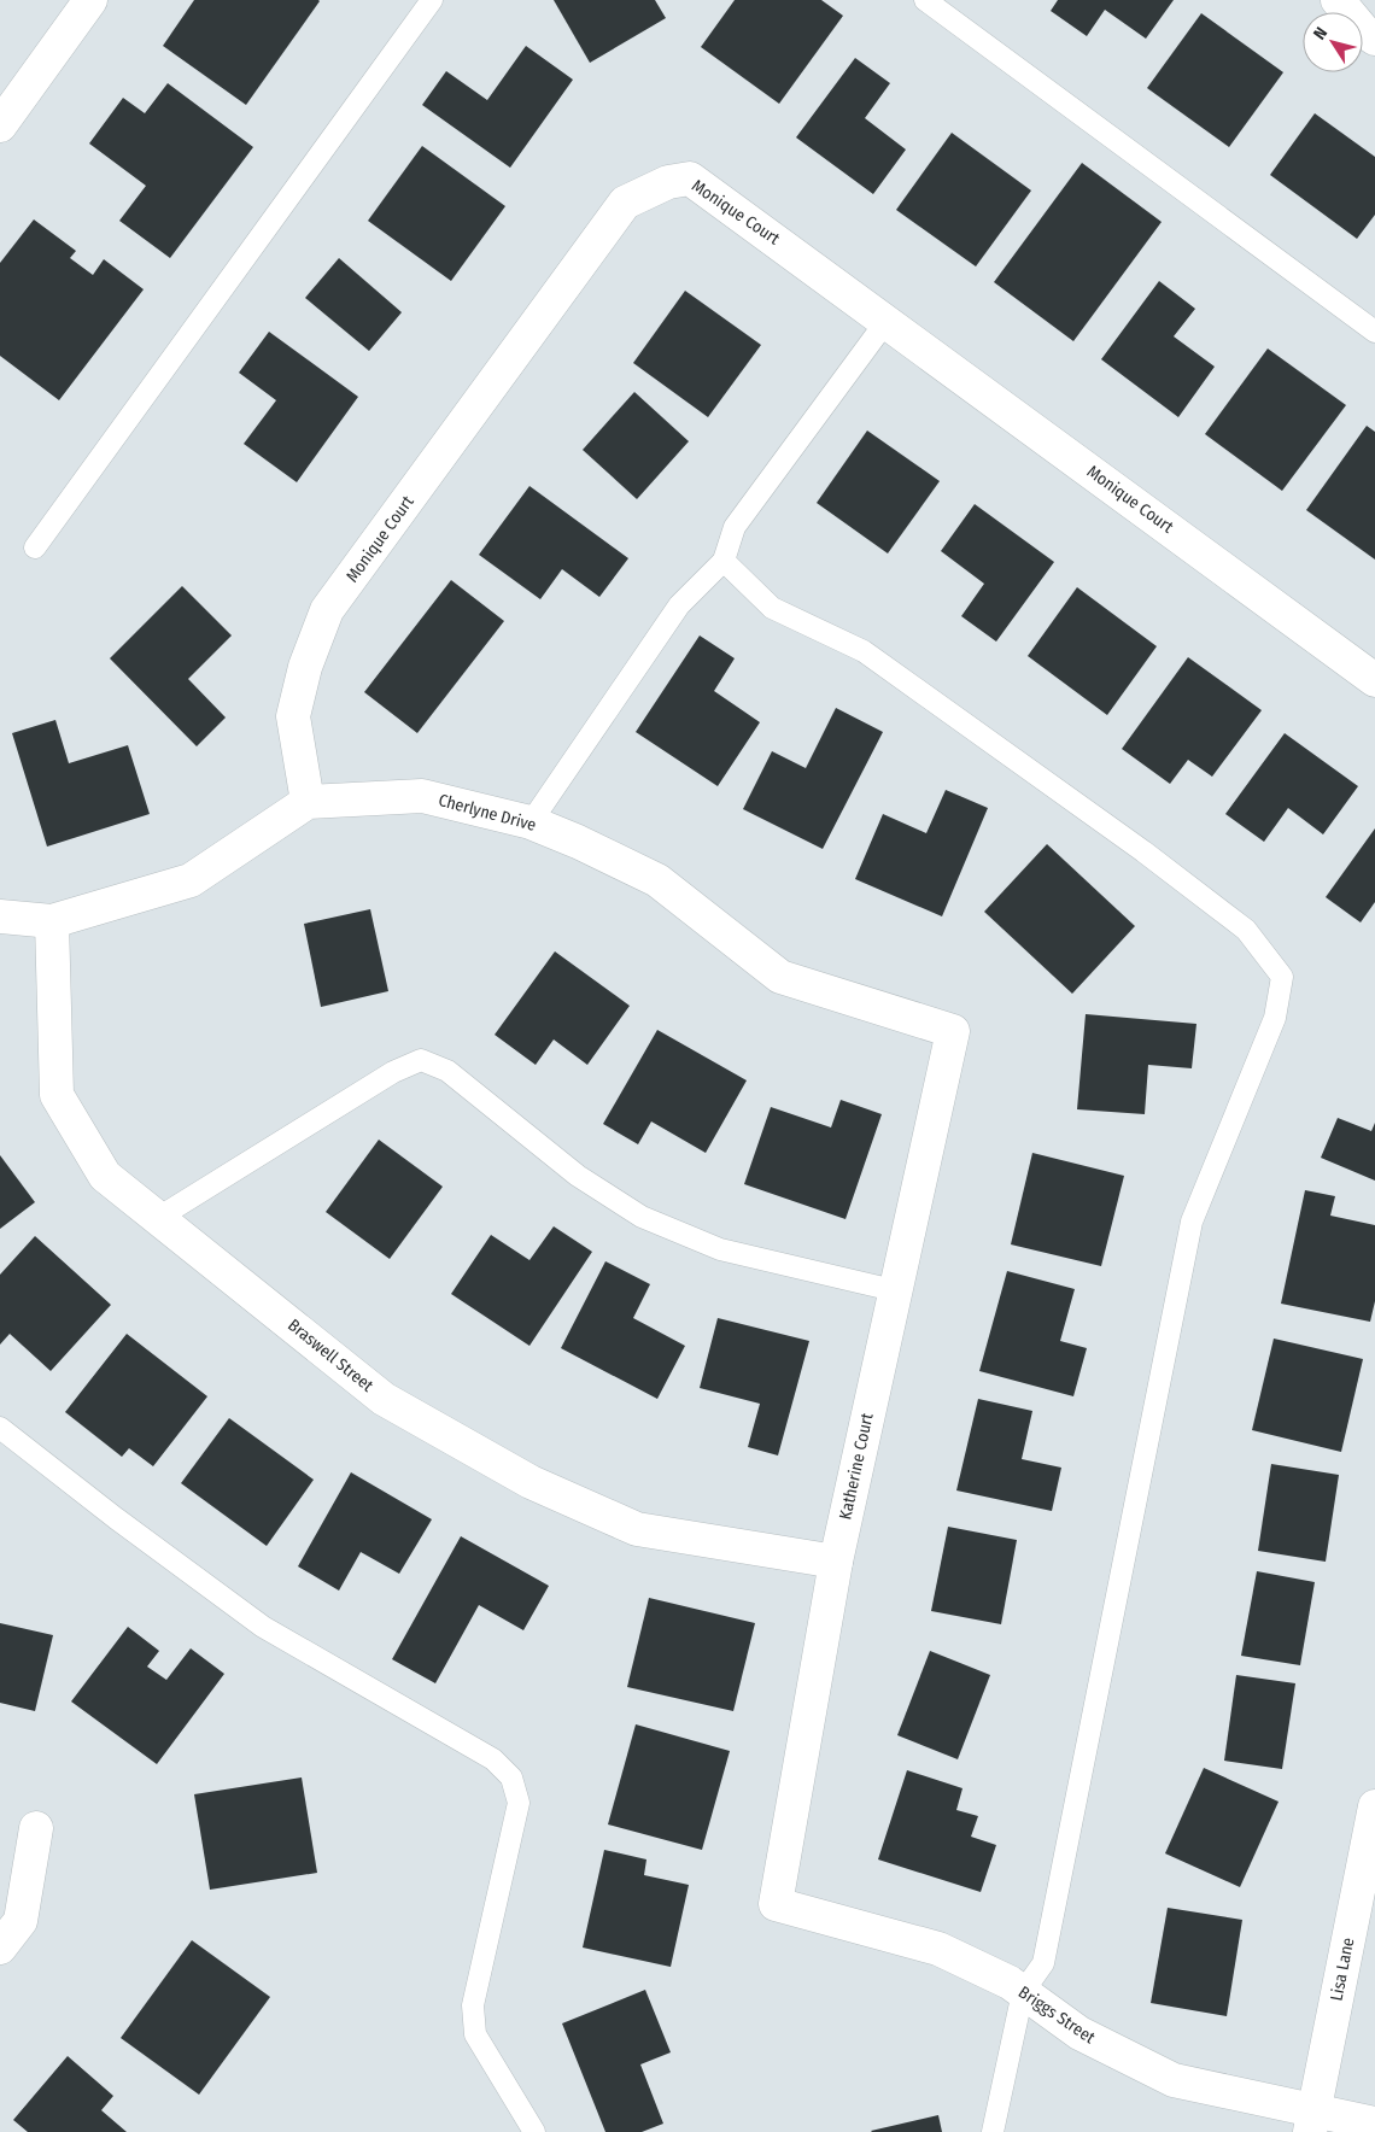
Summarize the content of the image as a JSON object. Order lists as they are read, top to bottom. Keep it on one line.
{"streets":{"street":["Monique Court","Cherlyne Drive","Braswell Street","Katherine Court","Lisa Lane","Briggs Street"]},"crossings":[["Monique Court","Cherlyne Drive"],["Cherlyne Drive","Katherine Court"],["Braswell Street","Katherine Court"],["Katherine Court","Briggs Street"],["Lisa Lane","Briggs Street"]],"north":"top left"}
